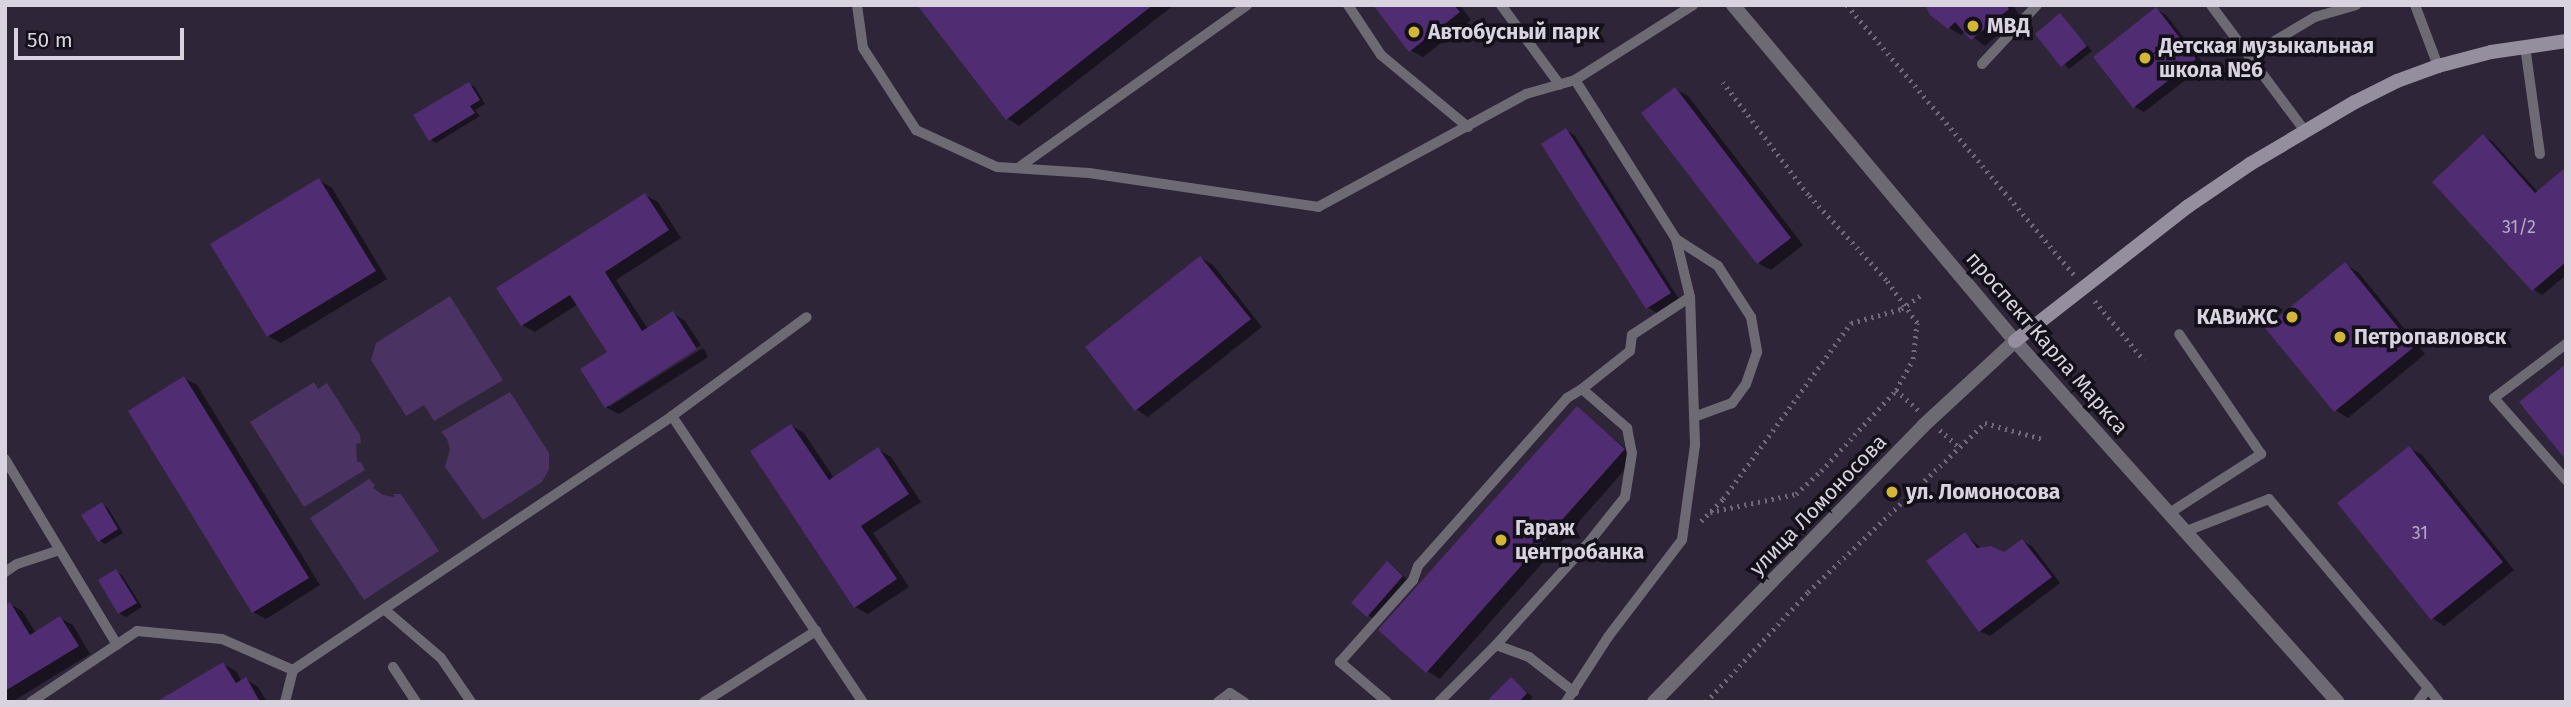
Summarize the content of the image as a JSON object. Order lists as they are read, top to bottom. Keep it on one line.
{"streets":{"street":["проспект Карла Маркса","улица Ломоносова"]},"crossings":[["проспект Карла Маркса","улица Ломоносова"]],"places":["МВД","Автобусный парк","Детская музыкальная школа №6","КАВиЖС","Петропавловск","ул. Ломоносова","Гараж центробанка"],"house_numbers":["31/2","31"],"scale_bar":"50 m"}
